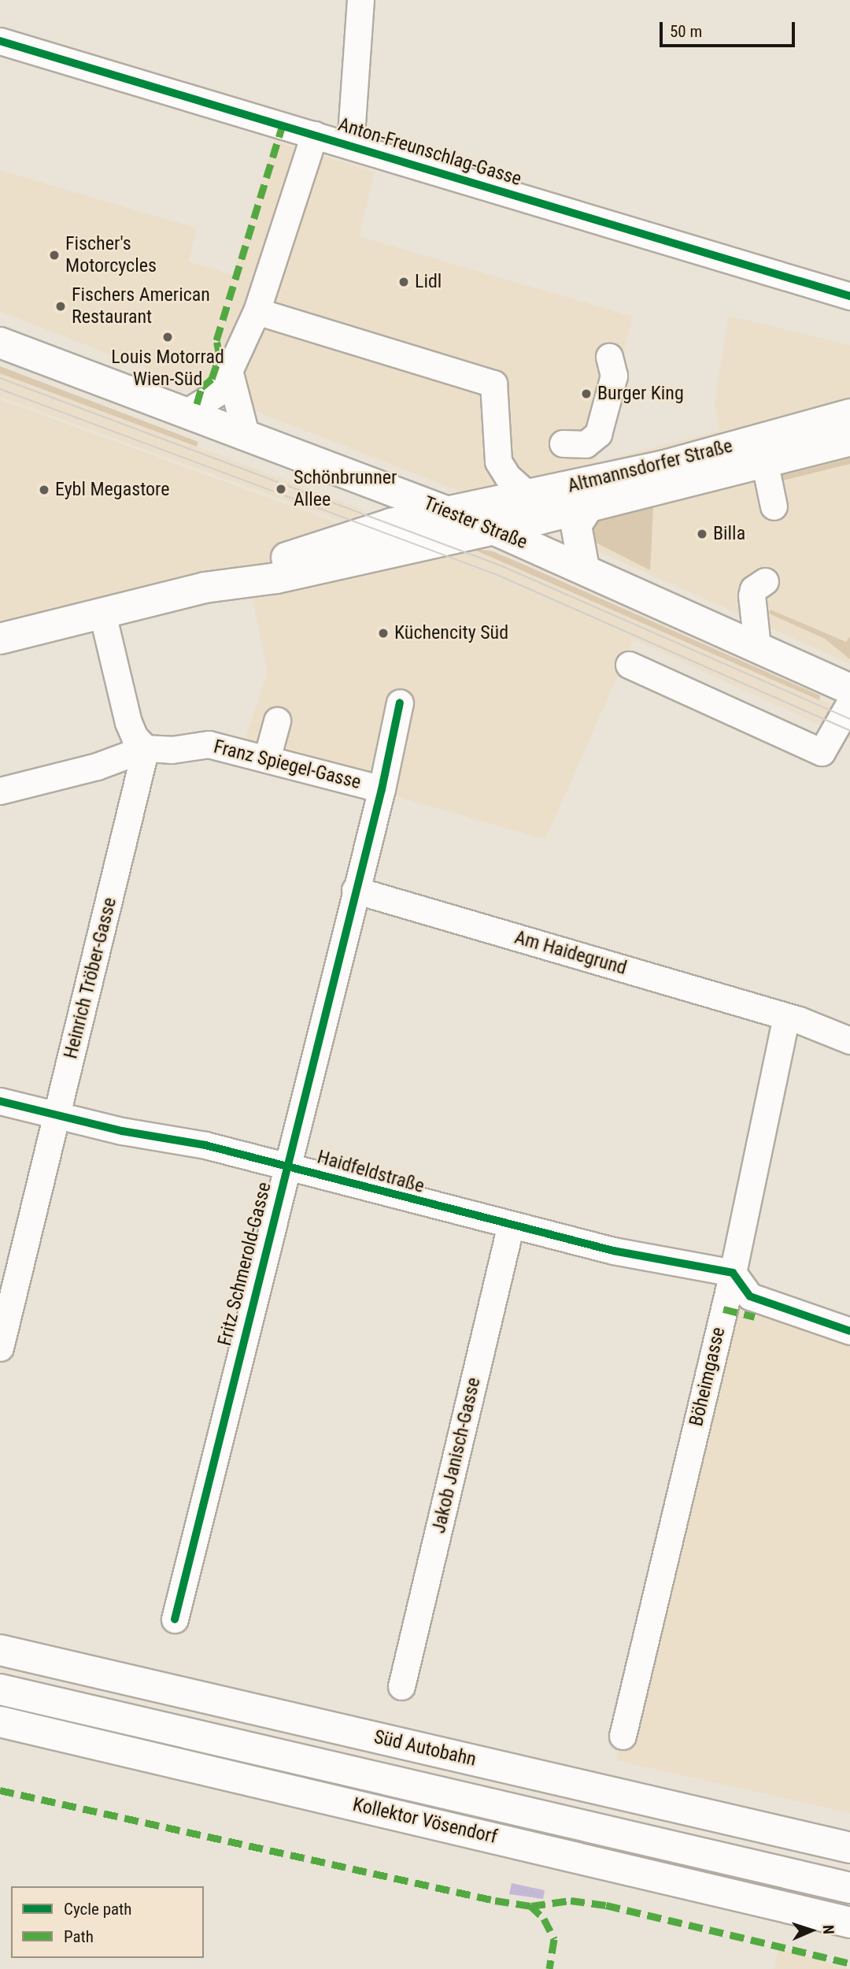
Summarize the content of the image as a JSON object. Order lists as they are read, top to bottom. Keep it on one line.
{"streets":{"main road":["Altmannsdorfer Straße","Triester Straße","Süd Autobahn","Kollektor Vösendorf"],"street":["Anton-Freunschlag-Gasse","Franz Spiegel-Gasse","Am Haidegrund","Heinrich Tröber-Gasse","Haidfeldstraße","Fritz Schmerold-Gasse","Böheimgasse","Jakob Janisch-Gasse"]},"crossings":[["Altmannsdorfer Straße","Triester Straße"],["Franz Spiegel-Gasse","Heinrich Tröber-Gasse"],["Franz Spiegel-Gasse","Fritz Schmerold-Gasse"],["Am Haidegrund","Fritz Schmerold-Gasse"],["Am Haidegrund","Böheimgasse"],["Heinrich Tröber-Gasse","Haidfeldstraße"],["Haidfeldstraße","Fritz Schmerold-Gasse"],["Haidfeldstraße","Böheimgasse"],["Haidfeldstraße","Jakob Janisch-Gasse"]],"places":["Fischer's Motorcycles","Lidl","Fischers American Restaurant","Louis Motorrad Wien-Süd","Burger King","Schönbrunner Allee","Eybl Megastore","Billa","Küchencity Süd"],"legend":["Cycle path","Path"],"scale_bar":"50 m","north":"right"}
